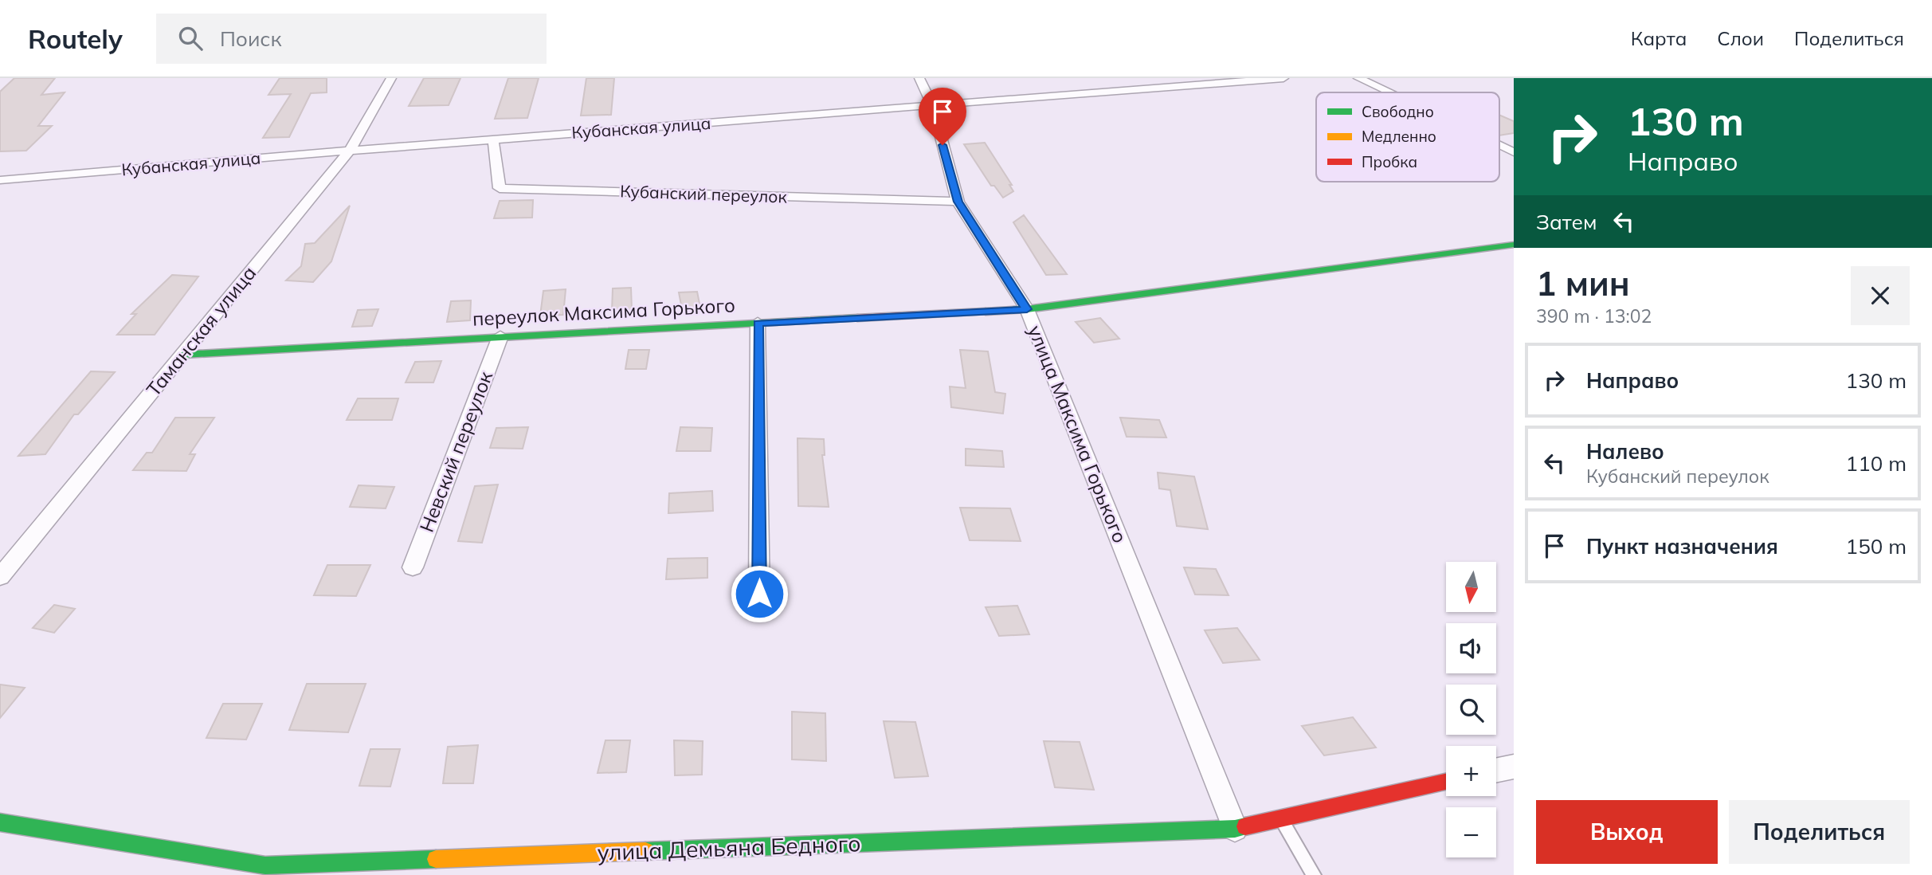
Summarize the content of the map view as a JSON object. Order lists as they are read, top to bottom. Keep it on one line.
{"streets":{"street":["Кубанская улица","Кубанский переулок","переулок Максима Горького","Таманская улица","улица Максима Горького","Невский переулок","улица Демьяна Бедного"]},"crossings":[["Кубанская улица","Кубанский переулок"],["Кубанская улица","Таманская улица"],["переулок Максима Горького","Таманская улица"],["переулок Максима Горького","улица Максима Горького"],["переулок Максима Горького","Невский переулок"],["улица Максима Горького","улица Демьяна Бедного"]],"legend":["Свободно","Медленно","Пробка"],"north":"bottom","page":{"header":"Routely","search":"Поиск","nav":["Карта","Слои","Поделиться"],"turn":["130 m","Направо"],"then":"Затем","heading":["1 мин","390 m · 13:02"],"list":[{"name":"Направо","value":"130 m"},{"name":"Налево","note":"Кубанский переулок","value":"110 m"},{"name":"Пункт назначения","value":"150 m"}],"map_buttons":["+","−"],"buttons":["Выход","Поделиться"]}}
